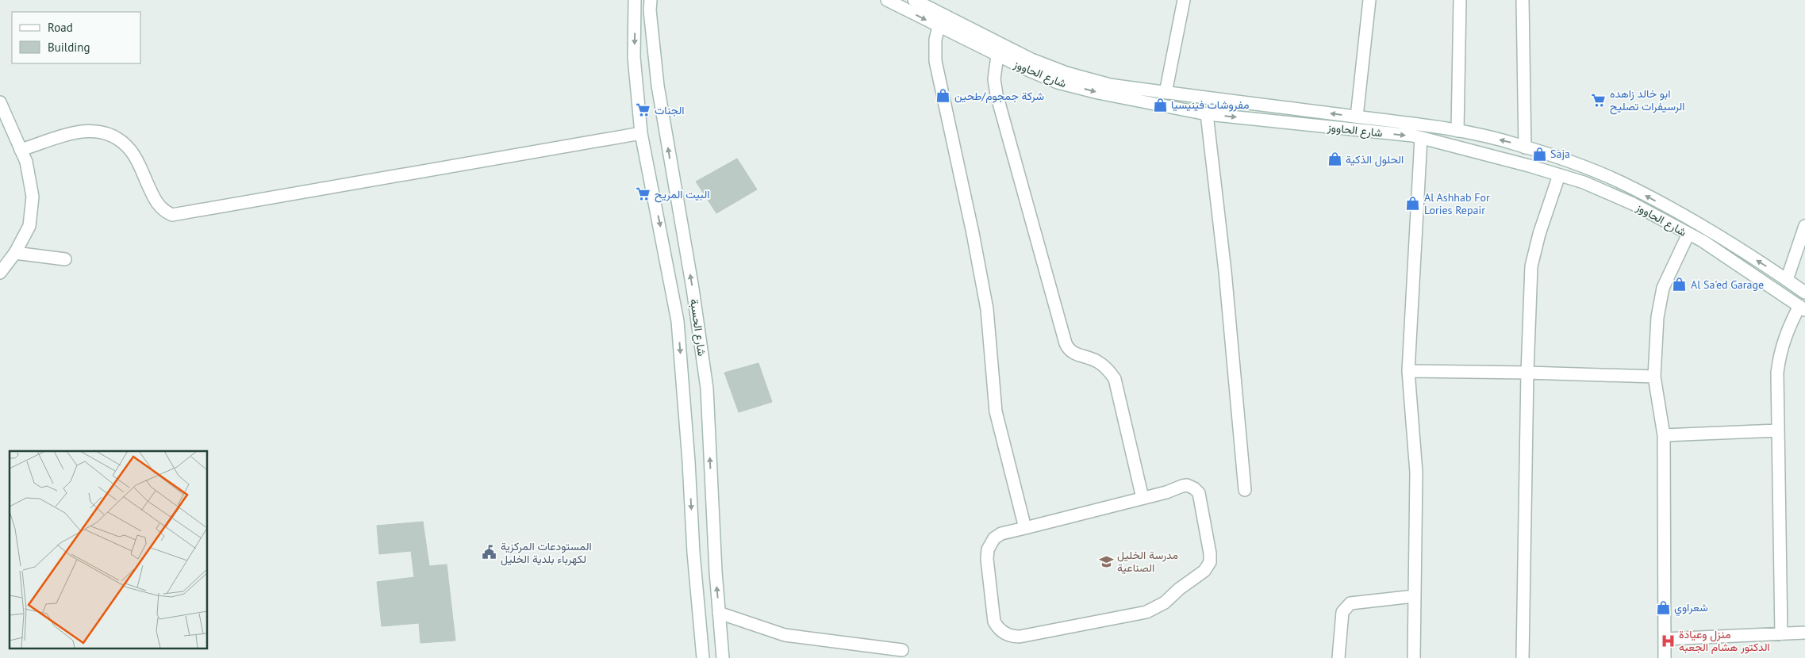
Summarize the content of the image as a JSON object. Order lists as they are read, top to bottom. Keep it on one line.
{"streets":{"street":["شارع الحاووز","شارع الحسبة"]},"places":{"shop":["شركة جمجوم/طحين","مفروشات فينيسيا","Saja","الحلول الذكية","Al Ashhab For Lories Repair","Al Sa'ed Garage","شعراوي"],"supermarket":["ابو خالد زاهده الرسيفرات تصليح","الجنات","البيت المريح"],"public building":["المستودعات المركزية لكهرباء بلدية الخليل"],"school or university":["مدرسة الخليل الصناعية"],"hospital":["منزل وعيادة الدكتور هشام الجعبه"]},"legend":["Road","Building"]}
